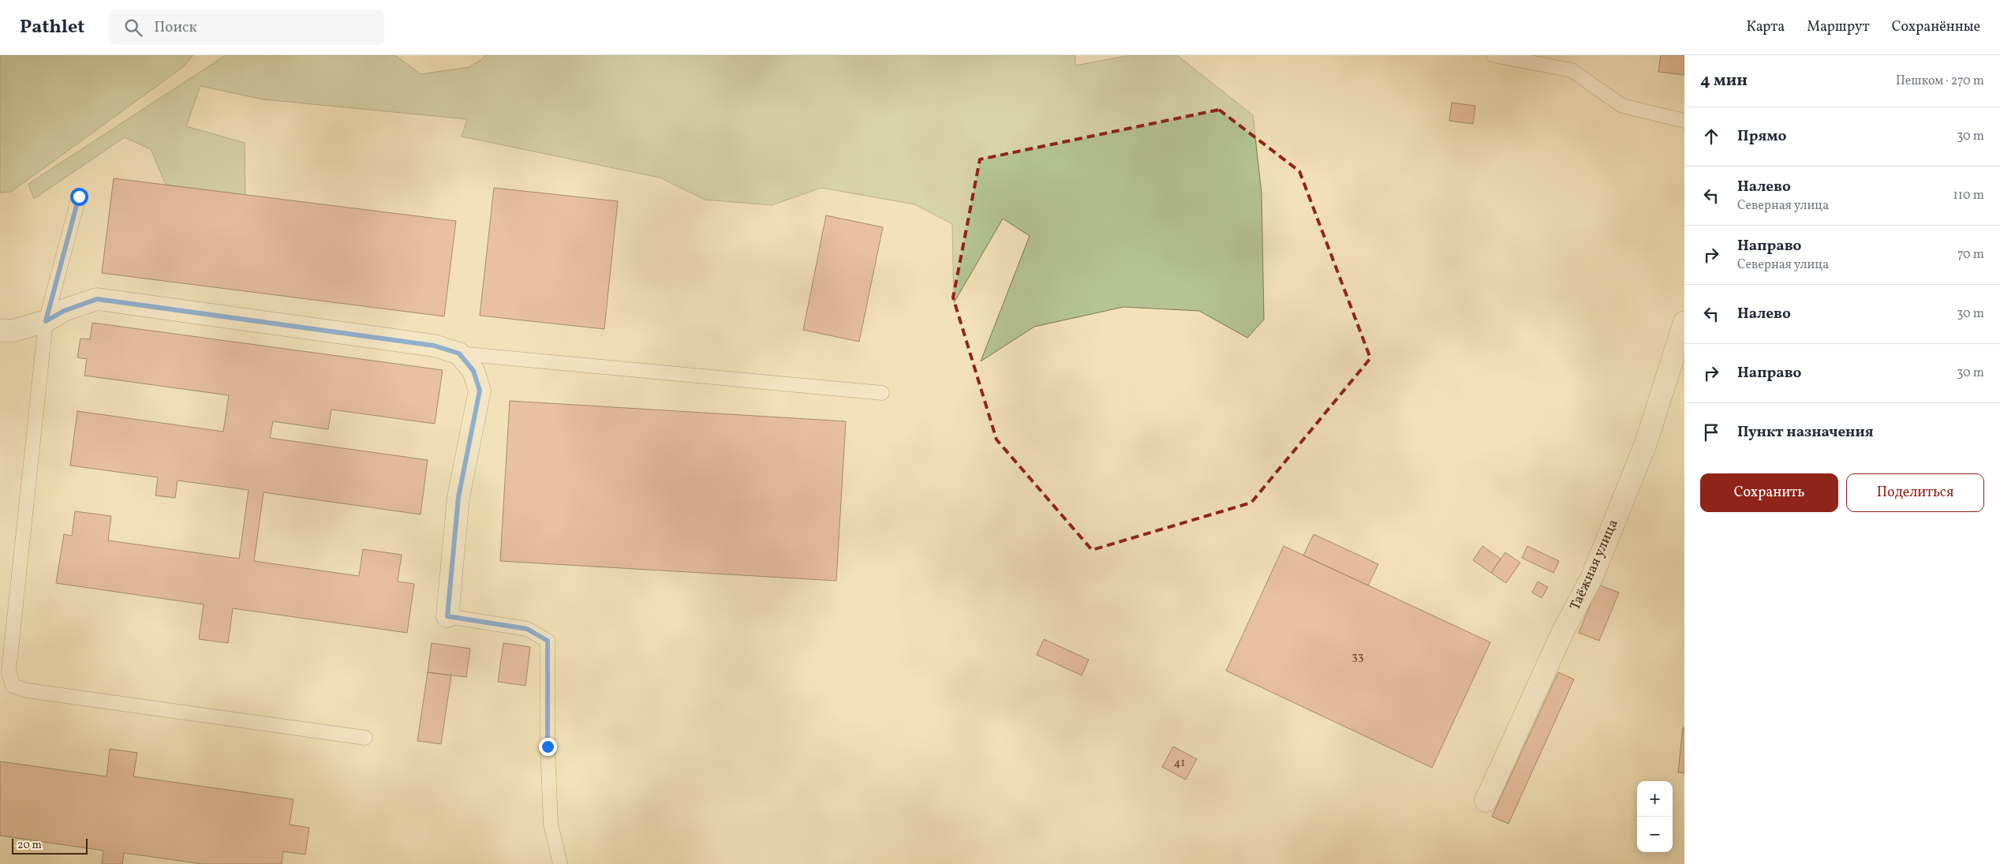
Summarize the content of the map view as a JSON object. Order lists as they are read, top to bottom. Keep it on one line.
{"streets":{"street":["Таёжная улица"]},"house_numbers":["33","41"],"scale_bar":"20 m","page":{"header":"Pathlet","search":"Поиск","nav":["Карта","Маршрут","Сохранённые"],"heading":["4 мин","Пешком · 270 m"],"list":[["Прямо","30 m"],["Налево","Северная улица","110 m"],["Направо","Северная улица","70 m"],["Налево","30 m"],["Направо","30 m"],"Пункт назначения"],"buttons":["Сохранить","Поделиться"],"map_buttons":["+","−"],"scale":"20 m"}}
